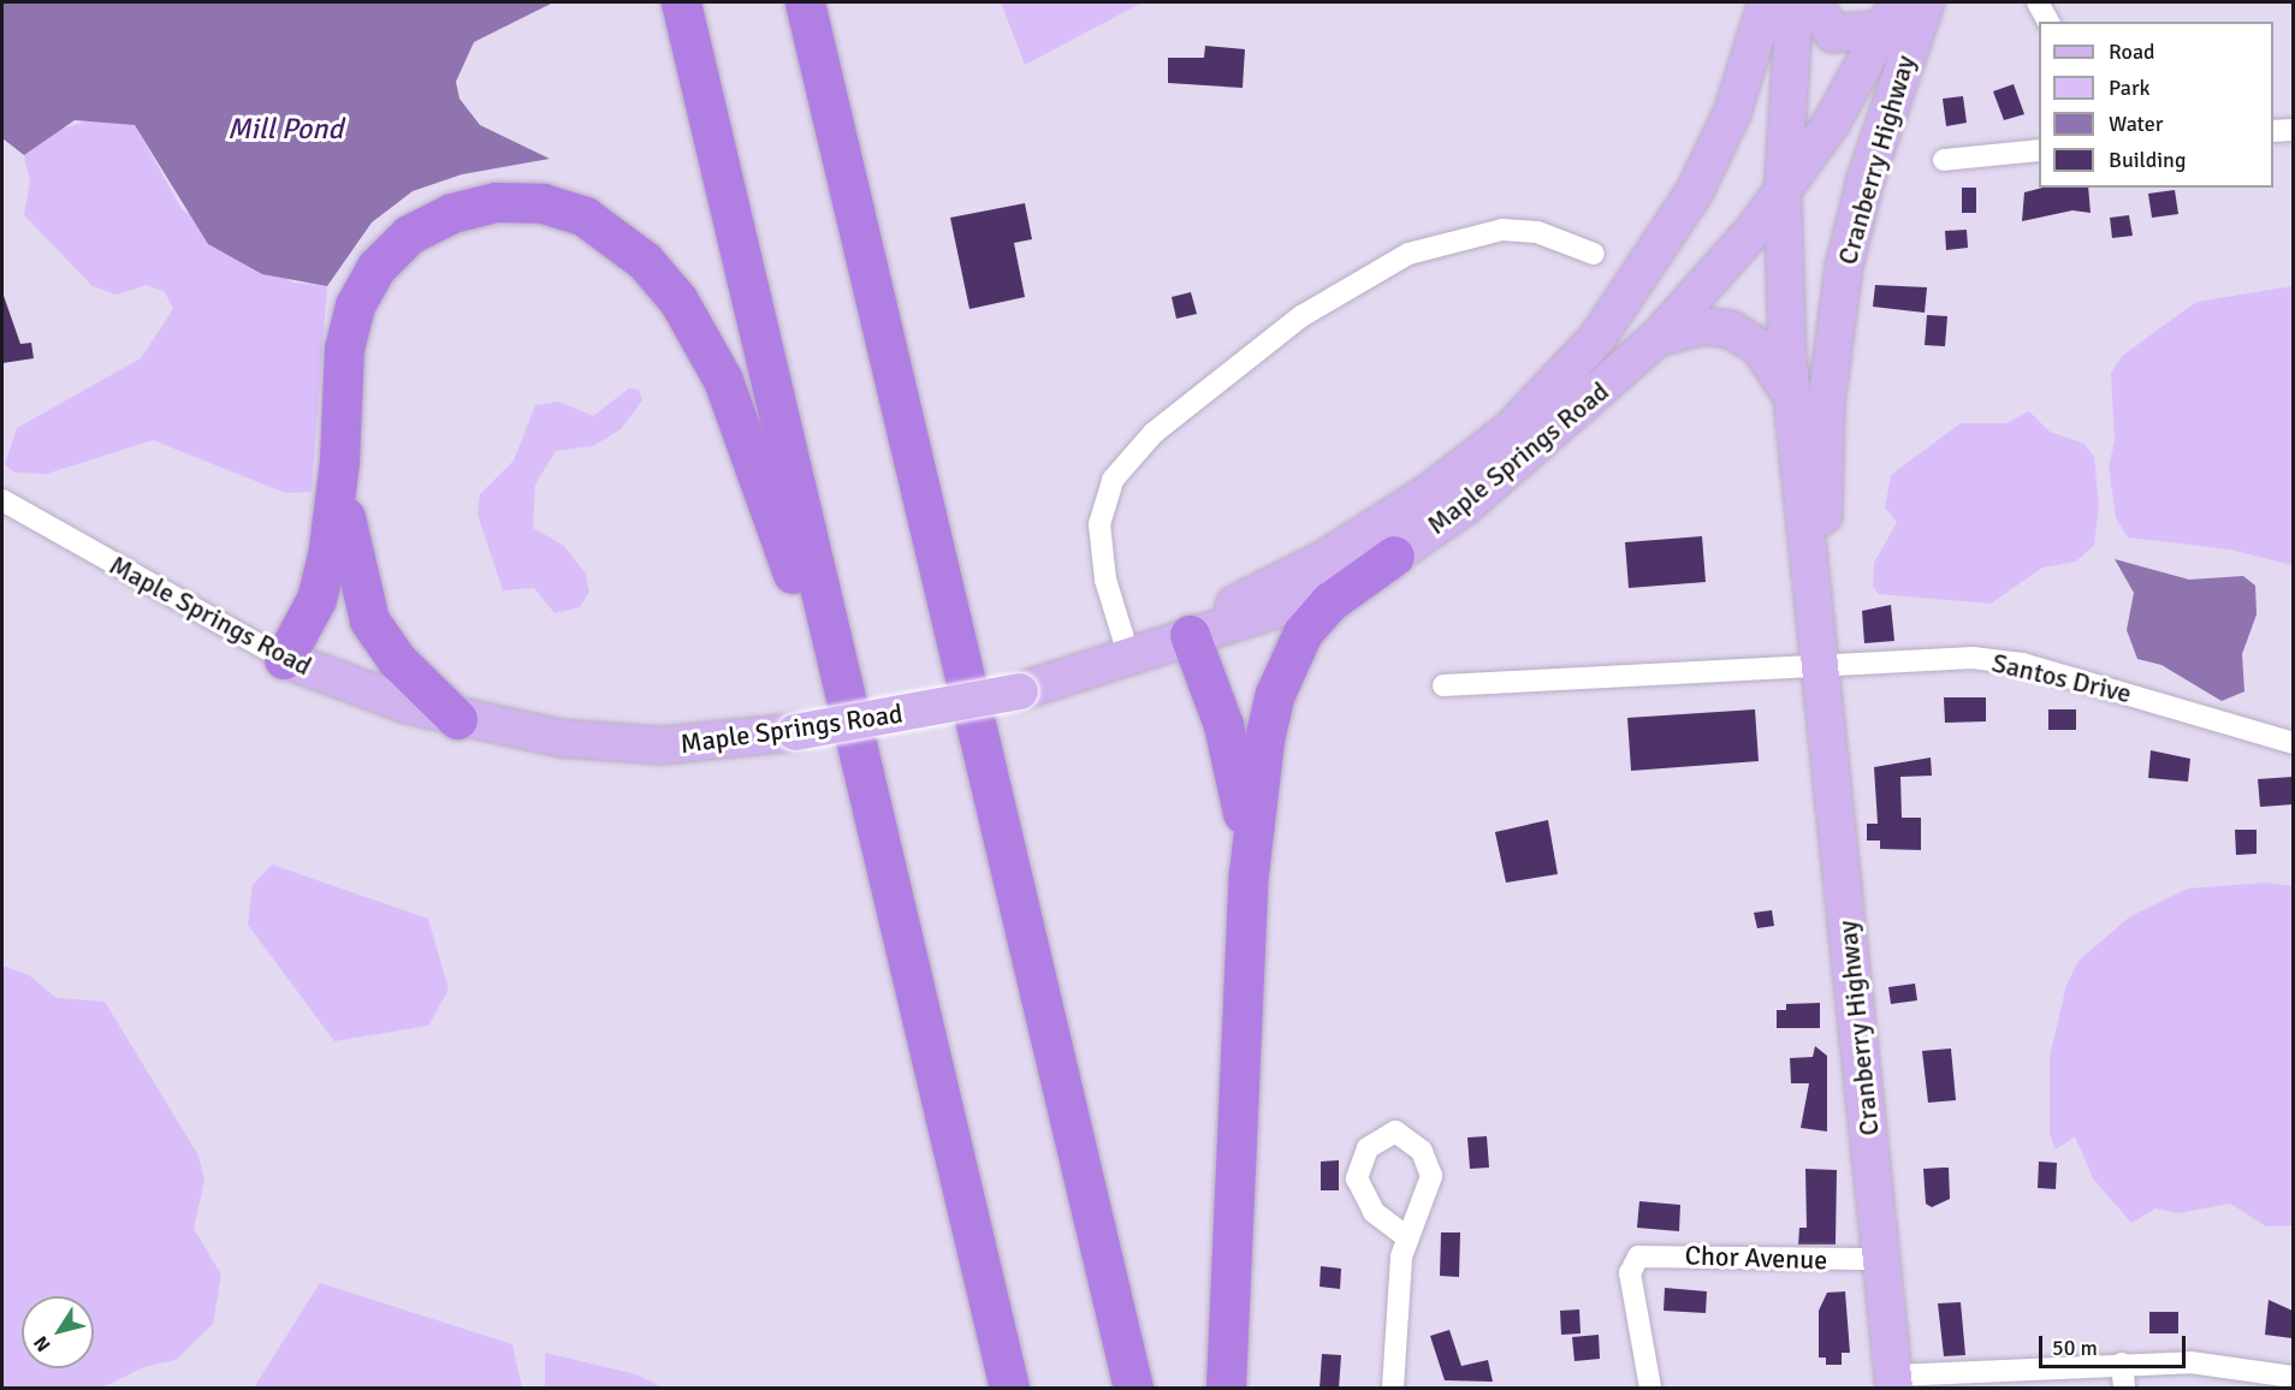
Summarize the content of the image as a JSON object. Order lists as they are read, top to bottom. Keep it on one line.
{"streets":{"main road":["Cranberry Highway","Maple Springs Road"],"street":["Santos Drive","Chor Avenue"]},"crossings":[["Cranberry Highway","Maple Springs Road"],["Cranberry Highway","Santos Drive"],["Cranberry Highway","Chor Avenue"]],"water":["Mill Pond"],"legend":["Road","Park","Water","Building"],"scale_bar":"50 m","north":"bottom left"}
